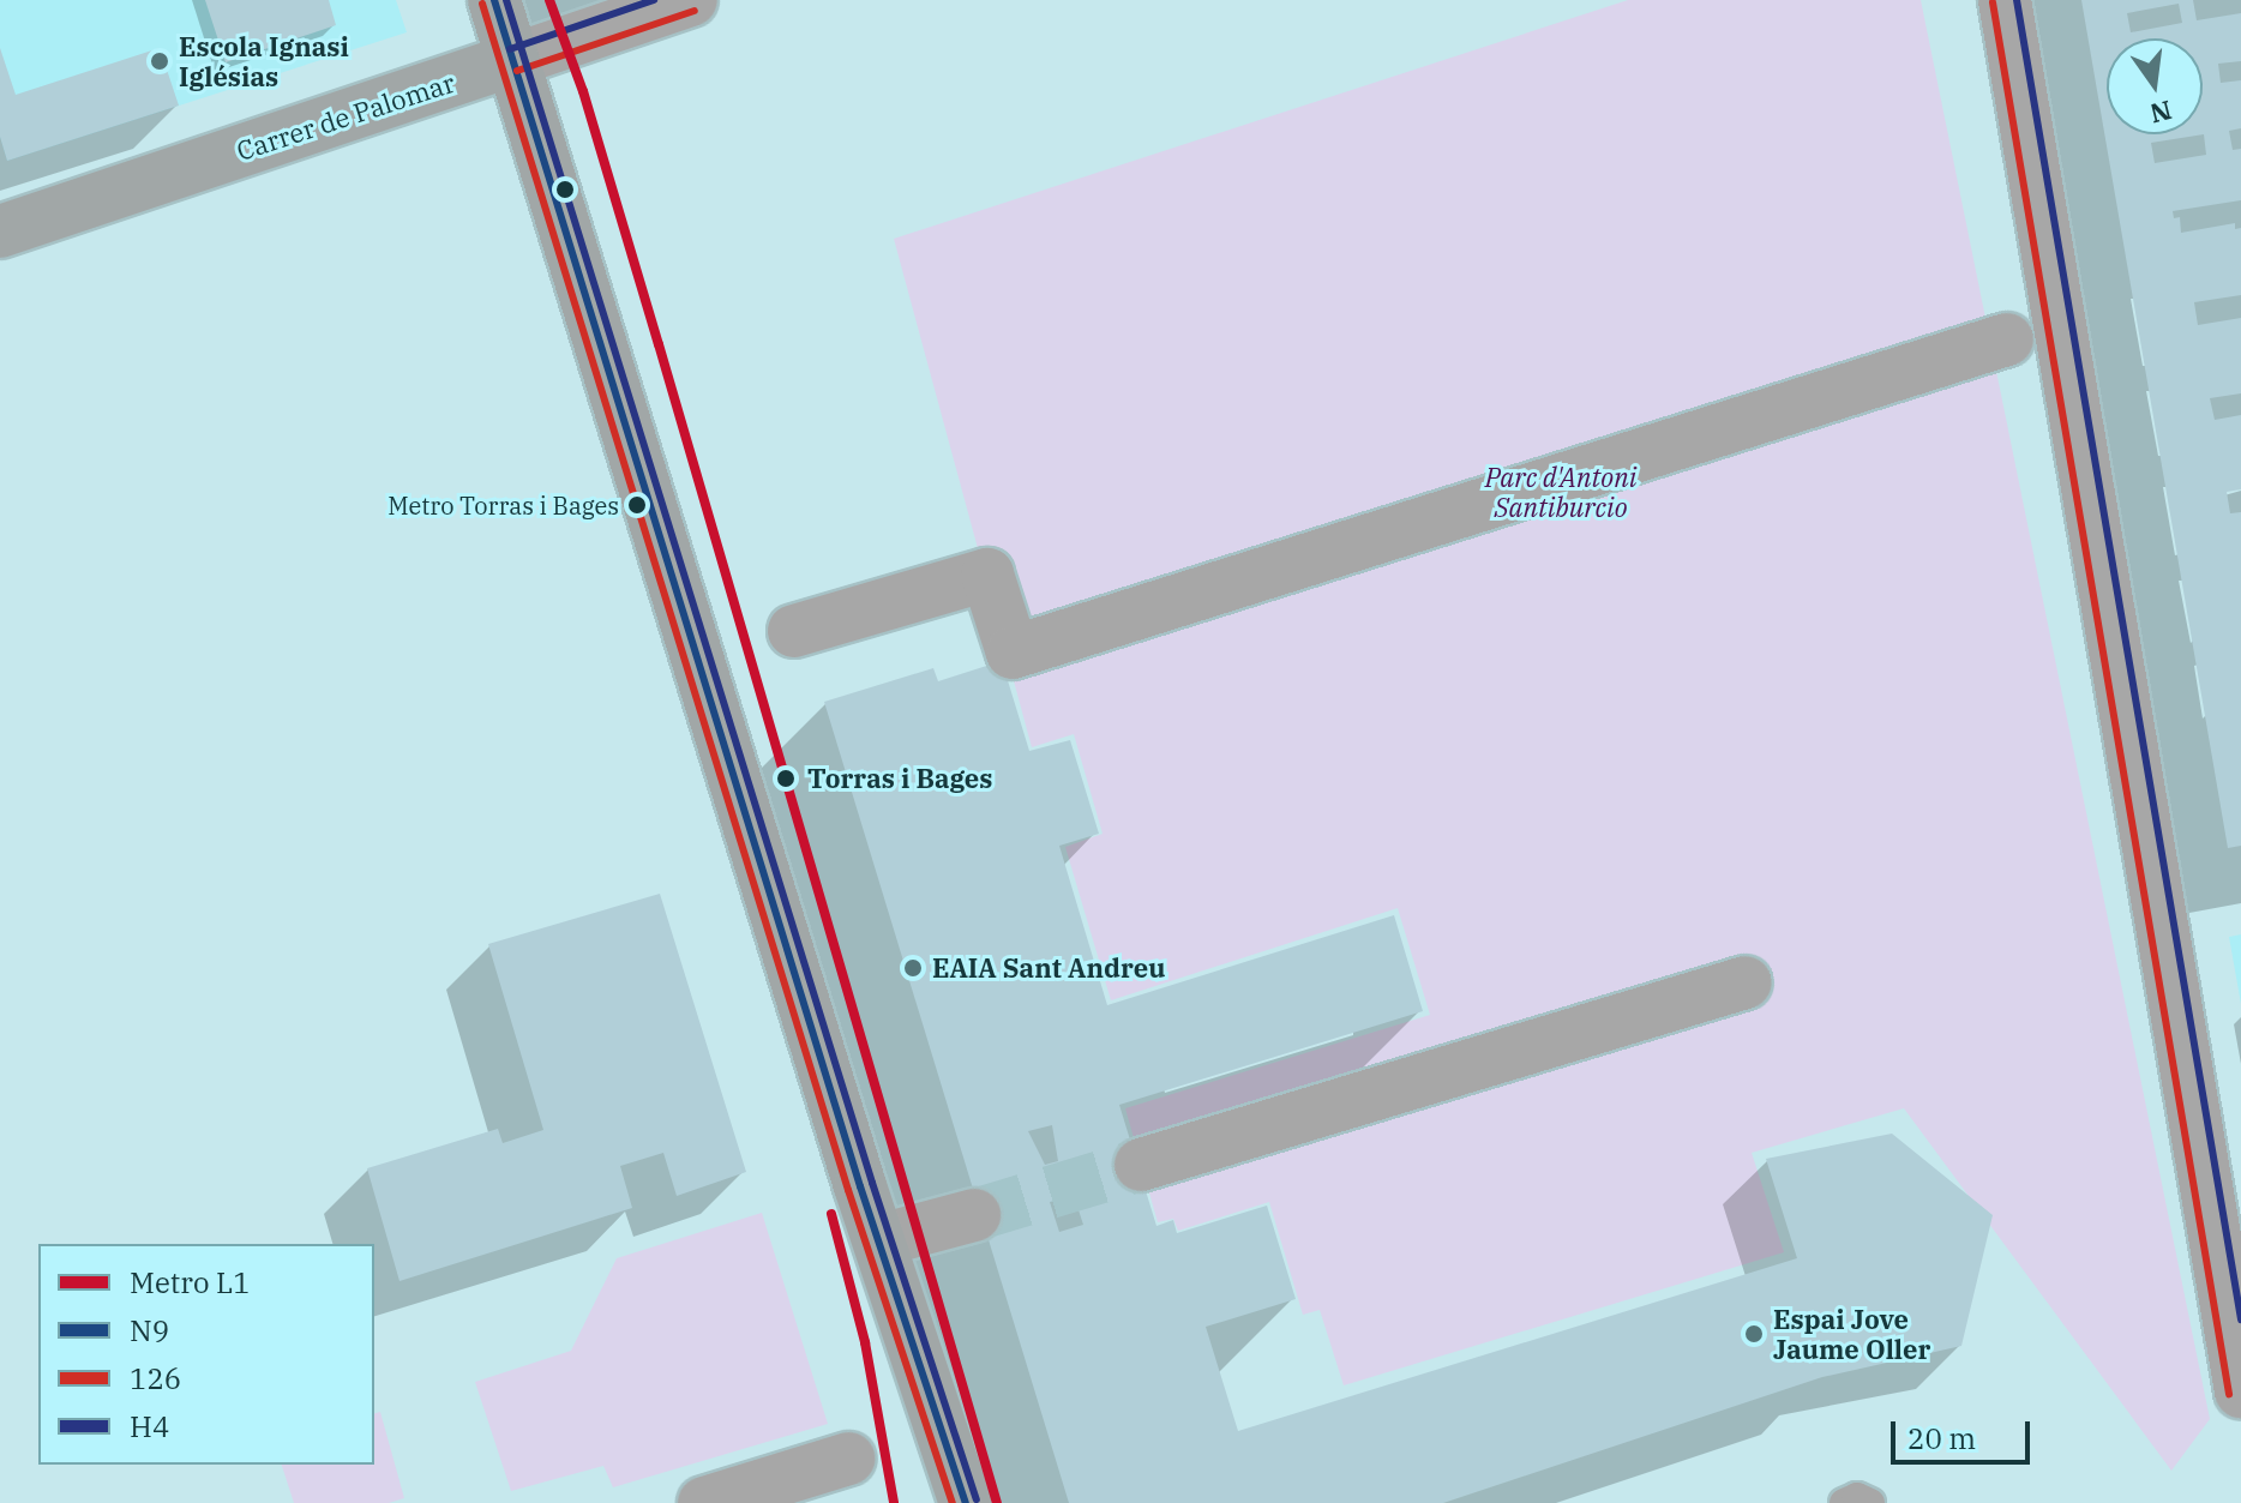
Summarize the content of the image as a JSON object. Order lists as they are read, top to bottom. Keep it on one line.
{"streets":{"street":["Carrer de Palomar"]},"parks":["Parc d'Antoni Santiburcio"],"places":["Escola Ignasi Iglésias","Metro Torras i Bages","Torras i Bages","EAIA Sant Andreu","Espai Jove Jaume Oller"],"lines":["metro line L1","transit line N9","transit line H4","transit line 126"],"legend":["Metro L1","N9","126","H4"],"scale_bar":"20 m","north":"bottom"}
